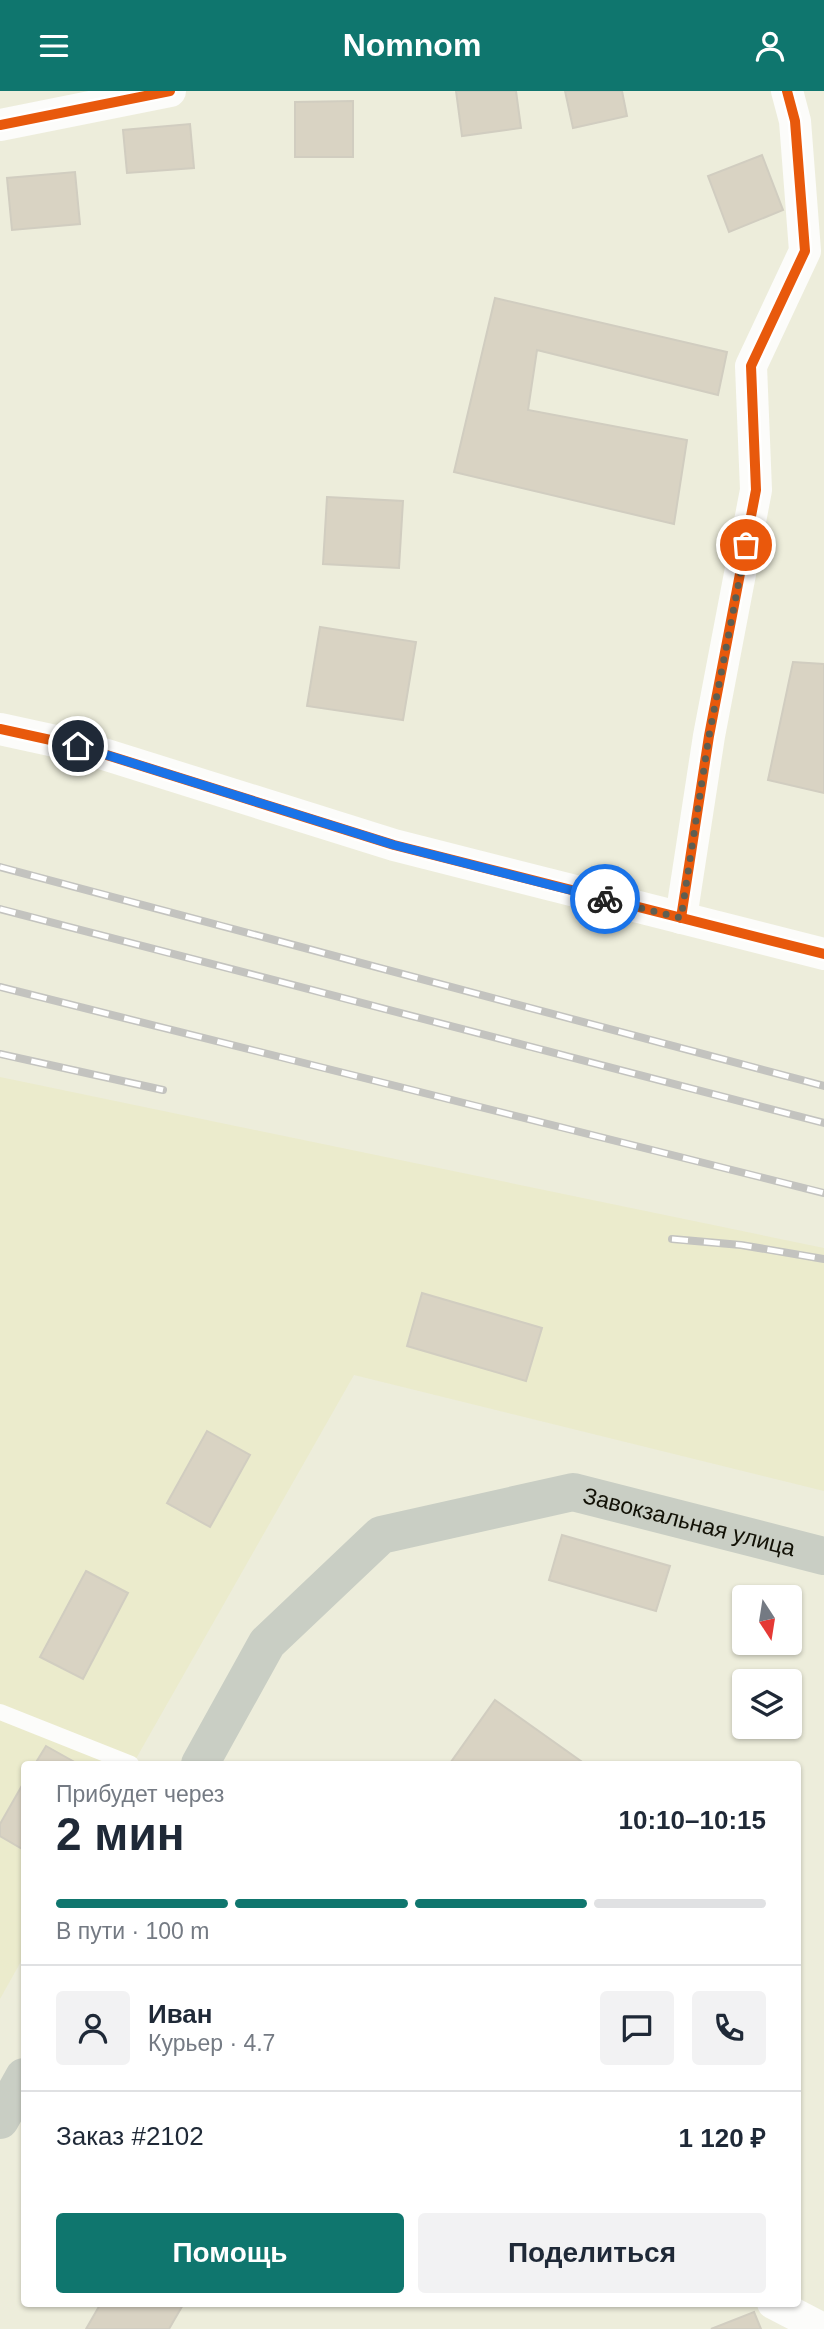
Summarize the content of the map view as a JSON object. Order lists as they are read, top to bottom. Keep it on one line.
{"streets":{"main road":["Завокзальная улица"]},"north":"bottom","page":{"header":"Nomnom","heading":["2 мин","Прибудет через","10:10–10:15"],"panel":["Иван","Курьер · 4.7","Заказ #2102","1 120 ₽"],"bar":"В пути · 100 m","buttons":["Помощь","Поделиться"]}}
